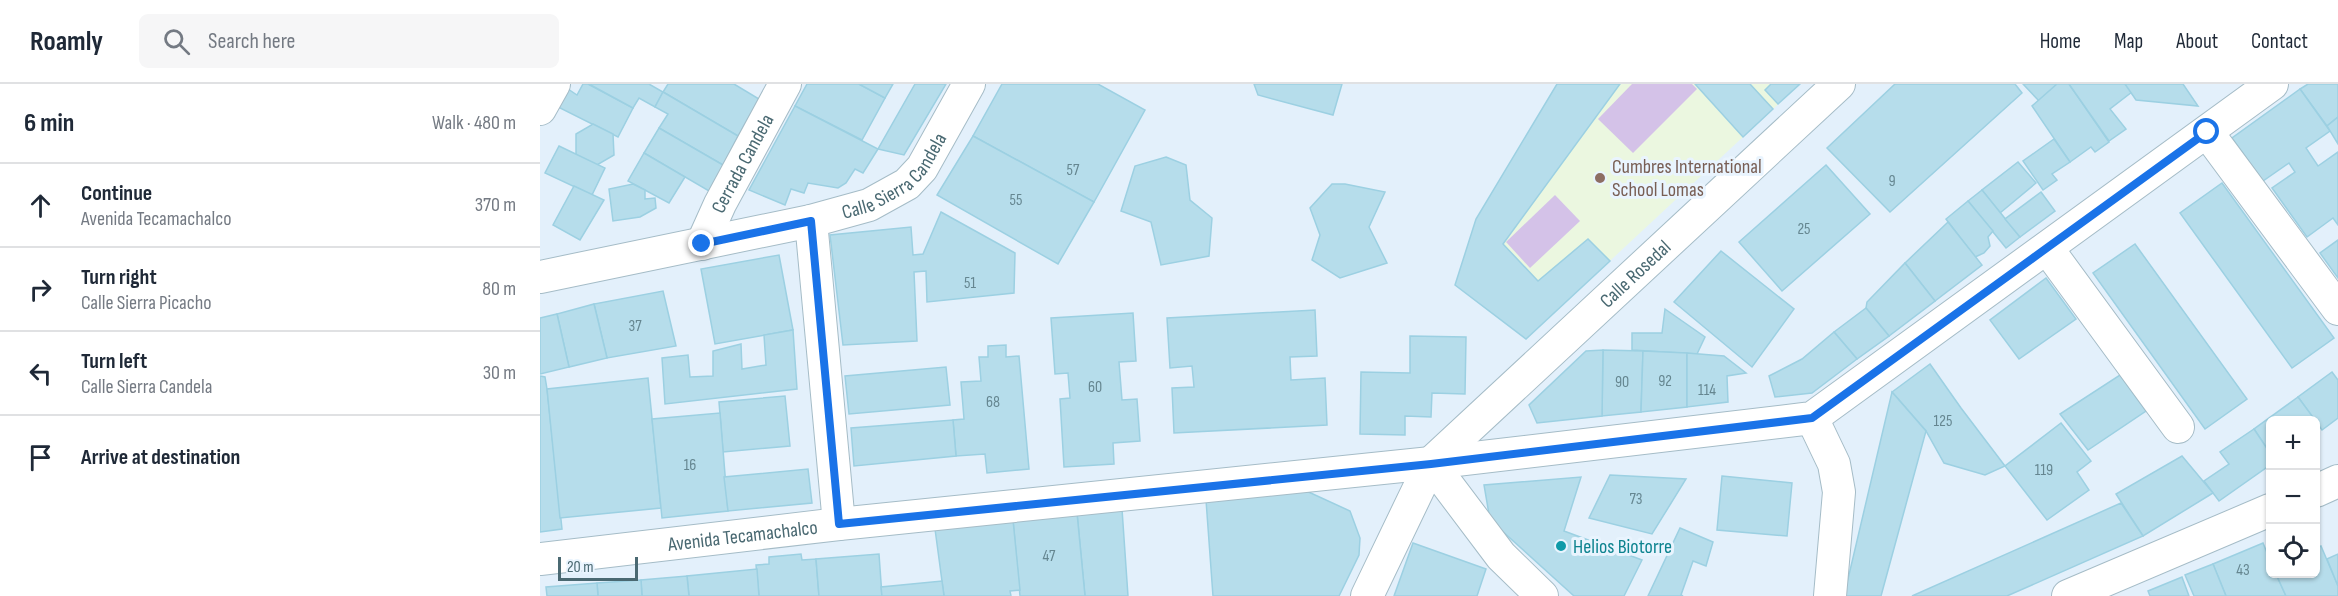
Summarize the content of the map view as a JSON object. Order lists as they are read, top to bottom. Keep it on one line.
{"streets":{"street":["Cerrada Candela","Calle Sierra Candela","Calle Rosedal","Avenida Tecamachalco"]},"crossings":[["Cerrada Candela","Calle Sierra Candela"],["Calle Rosedal","Avenida Tecamachalco"]],"places":["Cumbres International School Lomas","Helios Biotorre"],"house_numbers":["57","9","55","25","51","37","92","90","60","114","68","125","16","119","73","47","43"],"scale_bar":"20 m","page":{"header":"Roamly","search":"Search here","nav":["Home","Map","About","Contact"],"heading":["6 min","Walk · 480 m"],"list":[["Continue","Avenida Tecamachalco","370 m"],["Turn right","Calle Sierra Picacho","80 m"],["Turn left","Calle Sierra Candela","30 m"],"Arrive at destination"],"map_buttons":["+","−"],"scale":"20 m"}}
